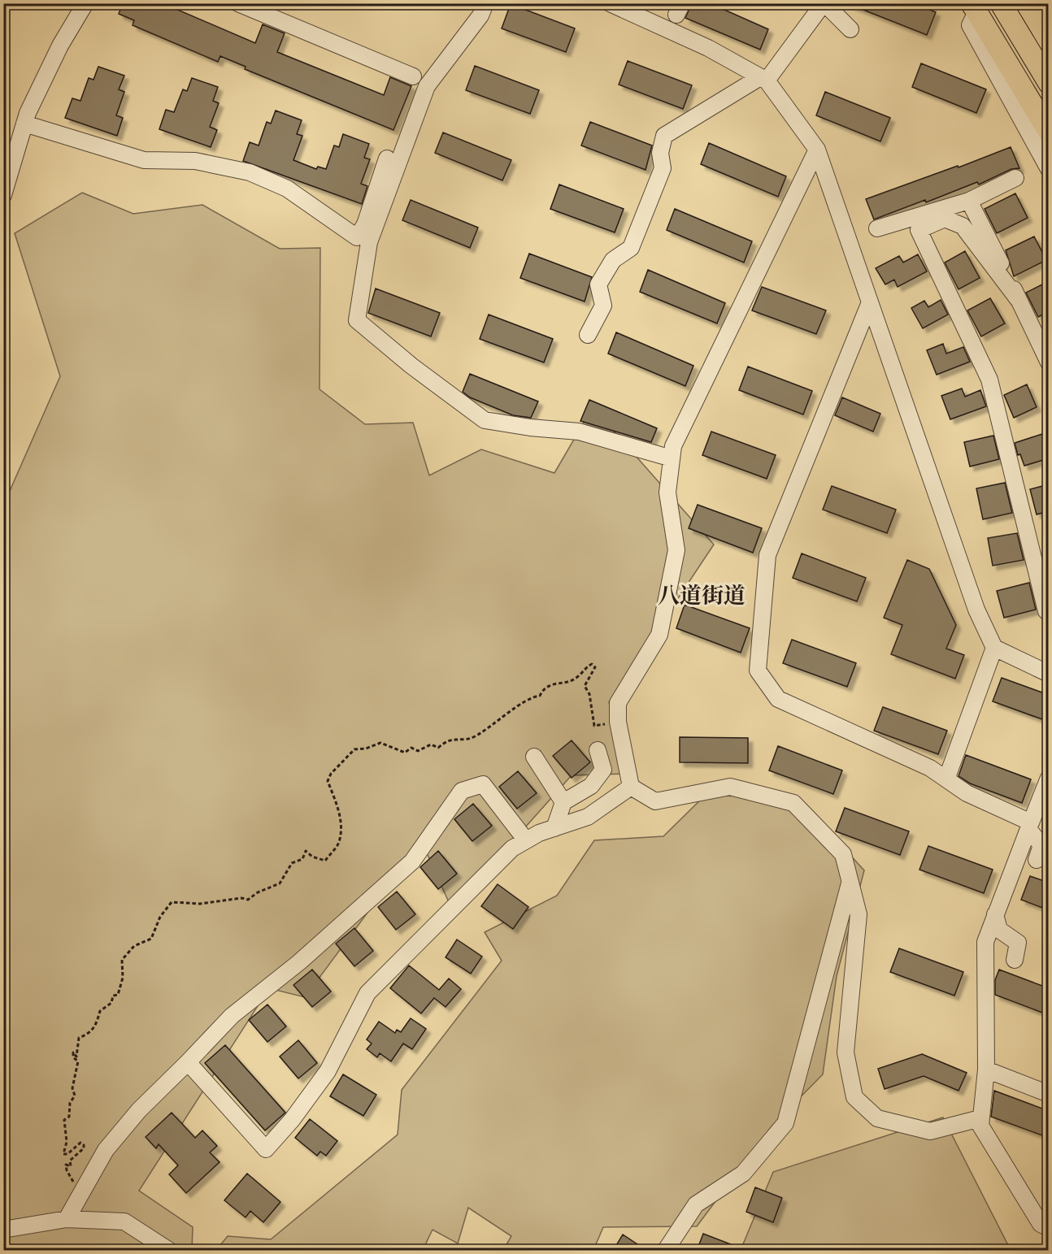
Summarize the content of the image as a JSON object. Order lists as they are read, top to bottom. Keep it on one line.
{"districts":["八道街道"]}
